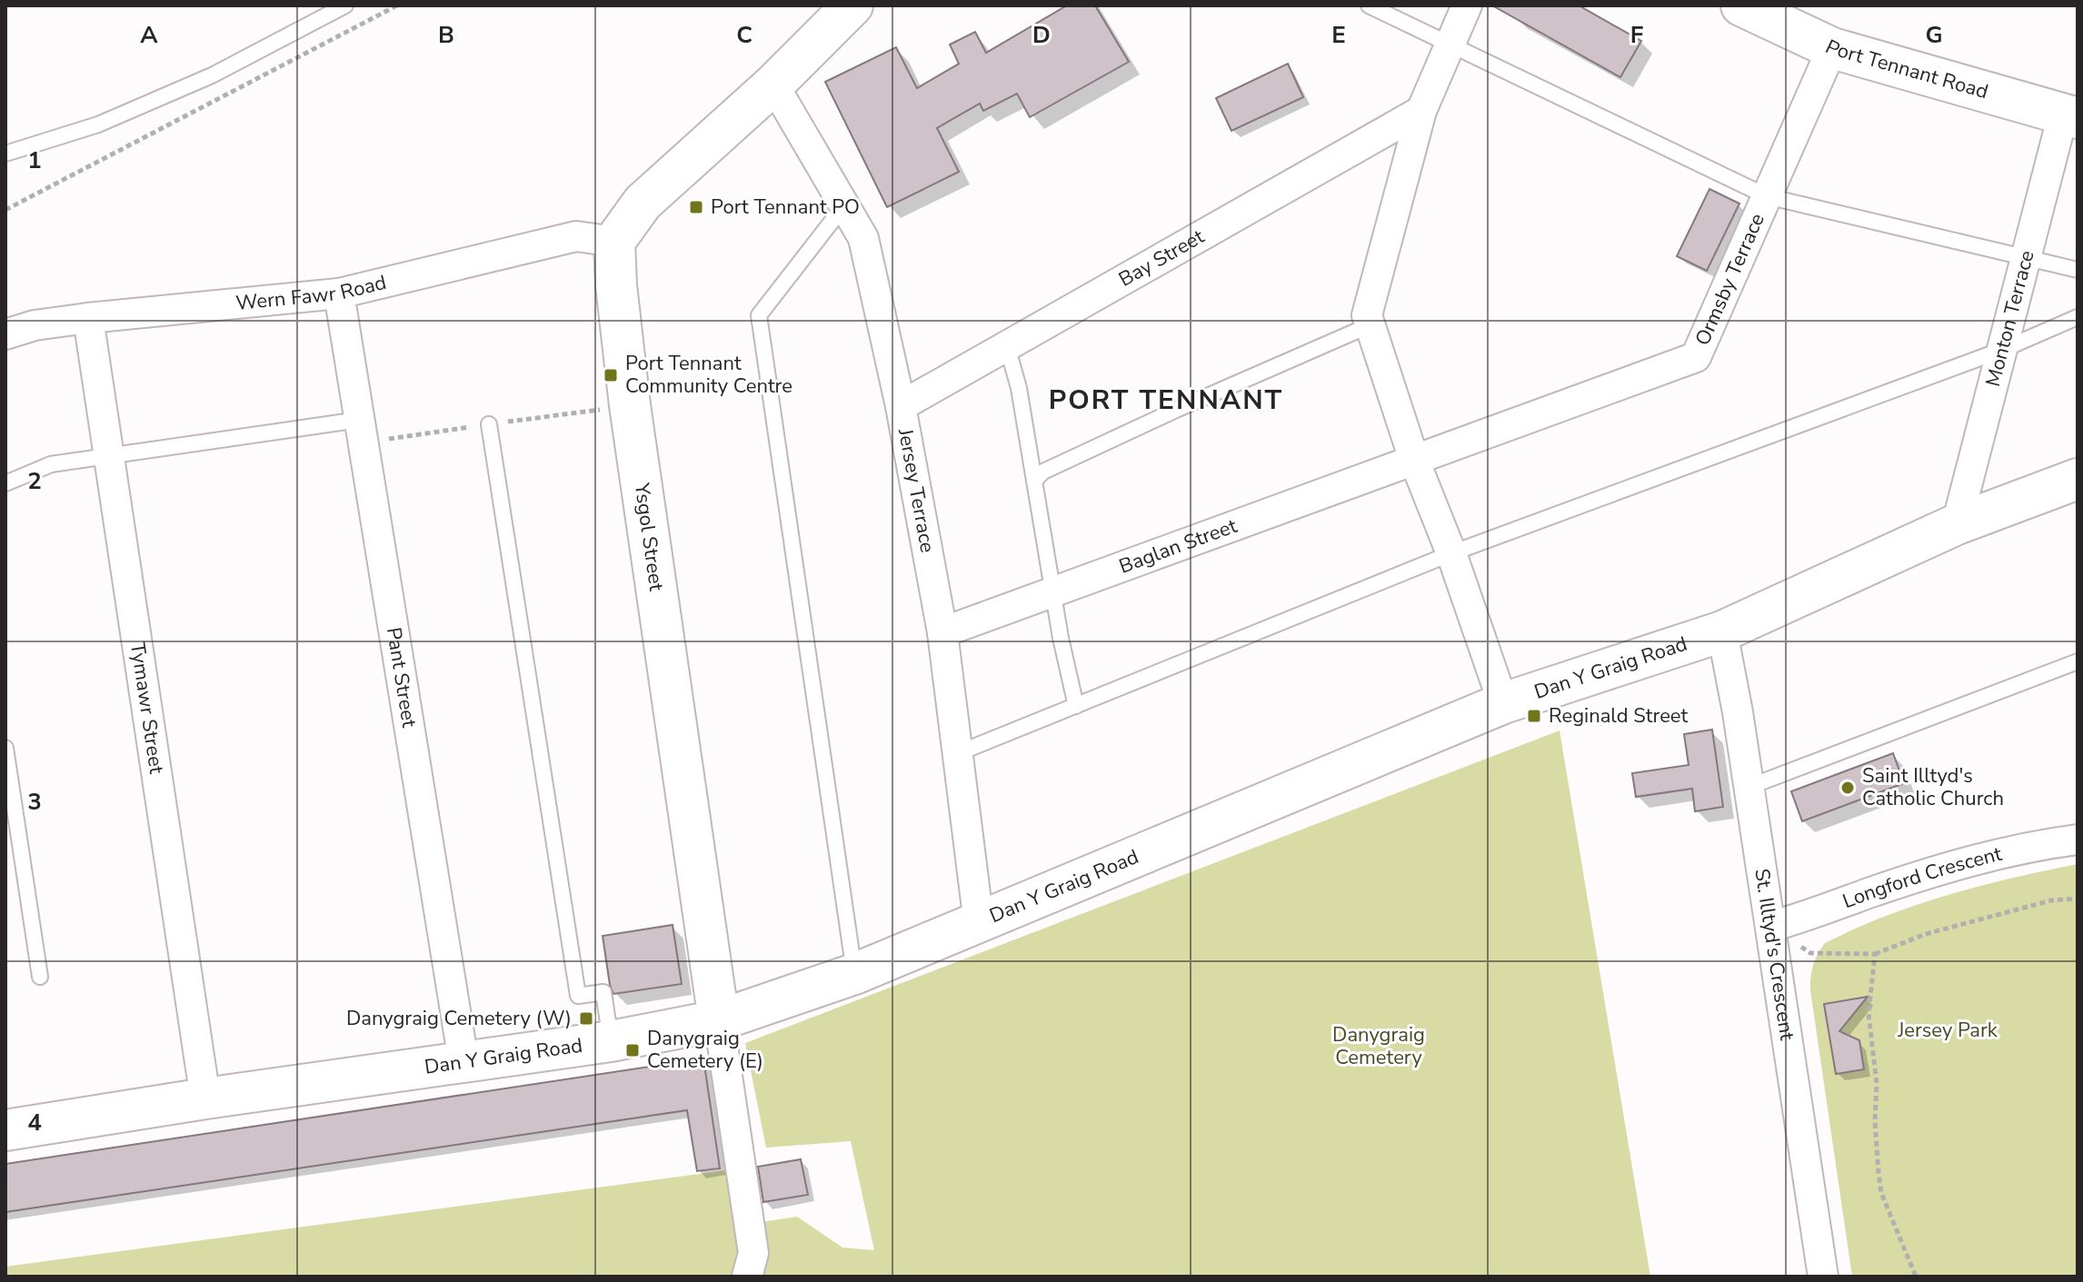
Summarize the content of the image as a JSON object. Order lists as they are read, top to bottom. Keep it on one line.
{"streets":{"street":["Port Tennant Road","Bay Street","Ormsby Terrace","Wern Fawr Road","Monton Terrace","Jersey Terrace","Ysgol Street","Baglan Street","Dan Y Graig Road","Pant Street","Tymawr Street","Longford Crescent","St. Illtyd's Crescent"]},"crossings":[["Port Tennant Road","Ormsby Terrace"],["Port Tennant Road","Monton Terrace"],["Bay Street","Jersey Terrace"],["Ormsby Terrace","Baglan Street"],["Wern Fawr Road","Ysgol Street"],["Wern Fawr Road","Pant Street"],["Wern Fawr Road","Tymawr Street"],["Monton Terrace","Dan Y Graig Road"],["Jersey Terrace","Baglan Street"],["Jersey Terrace","Dan Y Graig Road"],["Ysgol Street","Dan Y Graig Road"],["Dan Y Graig Road","Pant Street"],["Dan Y Graig Road","Tymawr Street"],["Dan Y Graig Road","St. Illtyd's Crescent"],["Longford Crescent","St. Illtyd's Crescent"]],"districts":["PORT TENNANT"],"parks":["Jersey Park","Danygraig Cemetery"],"places":{"transit":["Port Tennant PO","Port Tennant Community Centre","Reginald Street","Danygraig Cemetery (W)","Danygraig Cemetery (E)"],"other":["Saint Illtyd's Catholic Church"]},"grid":{"columns":["A","B","C","D","E","F","G"],"rows":["1","2","3","4"]}}
